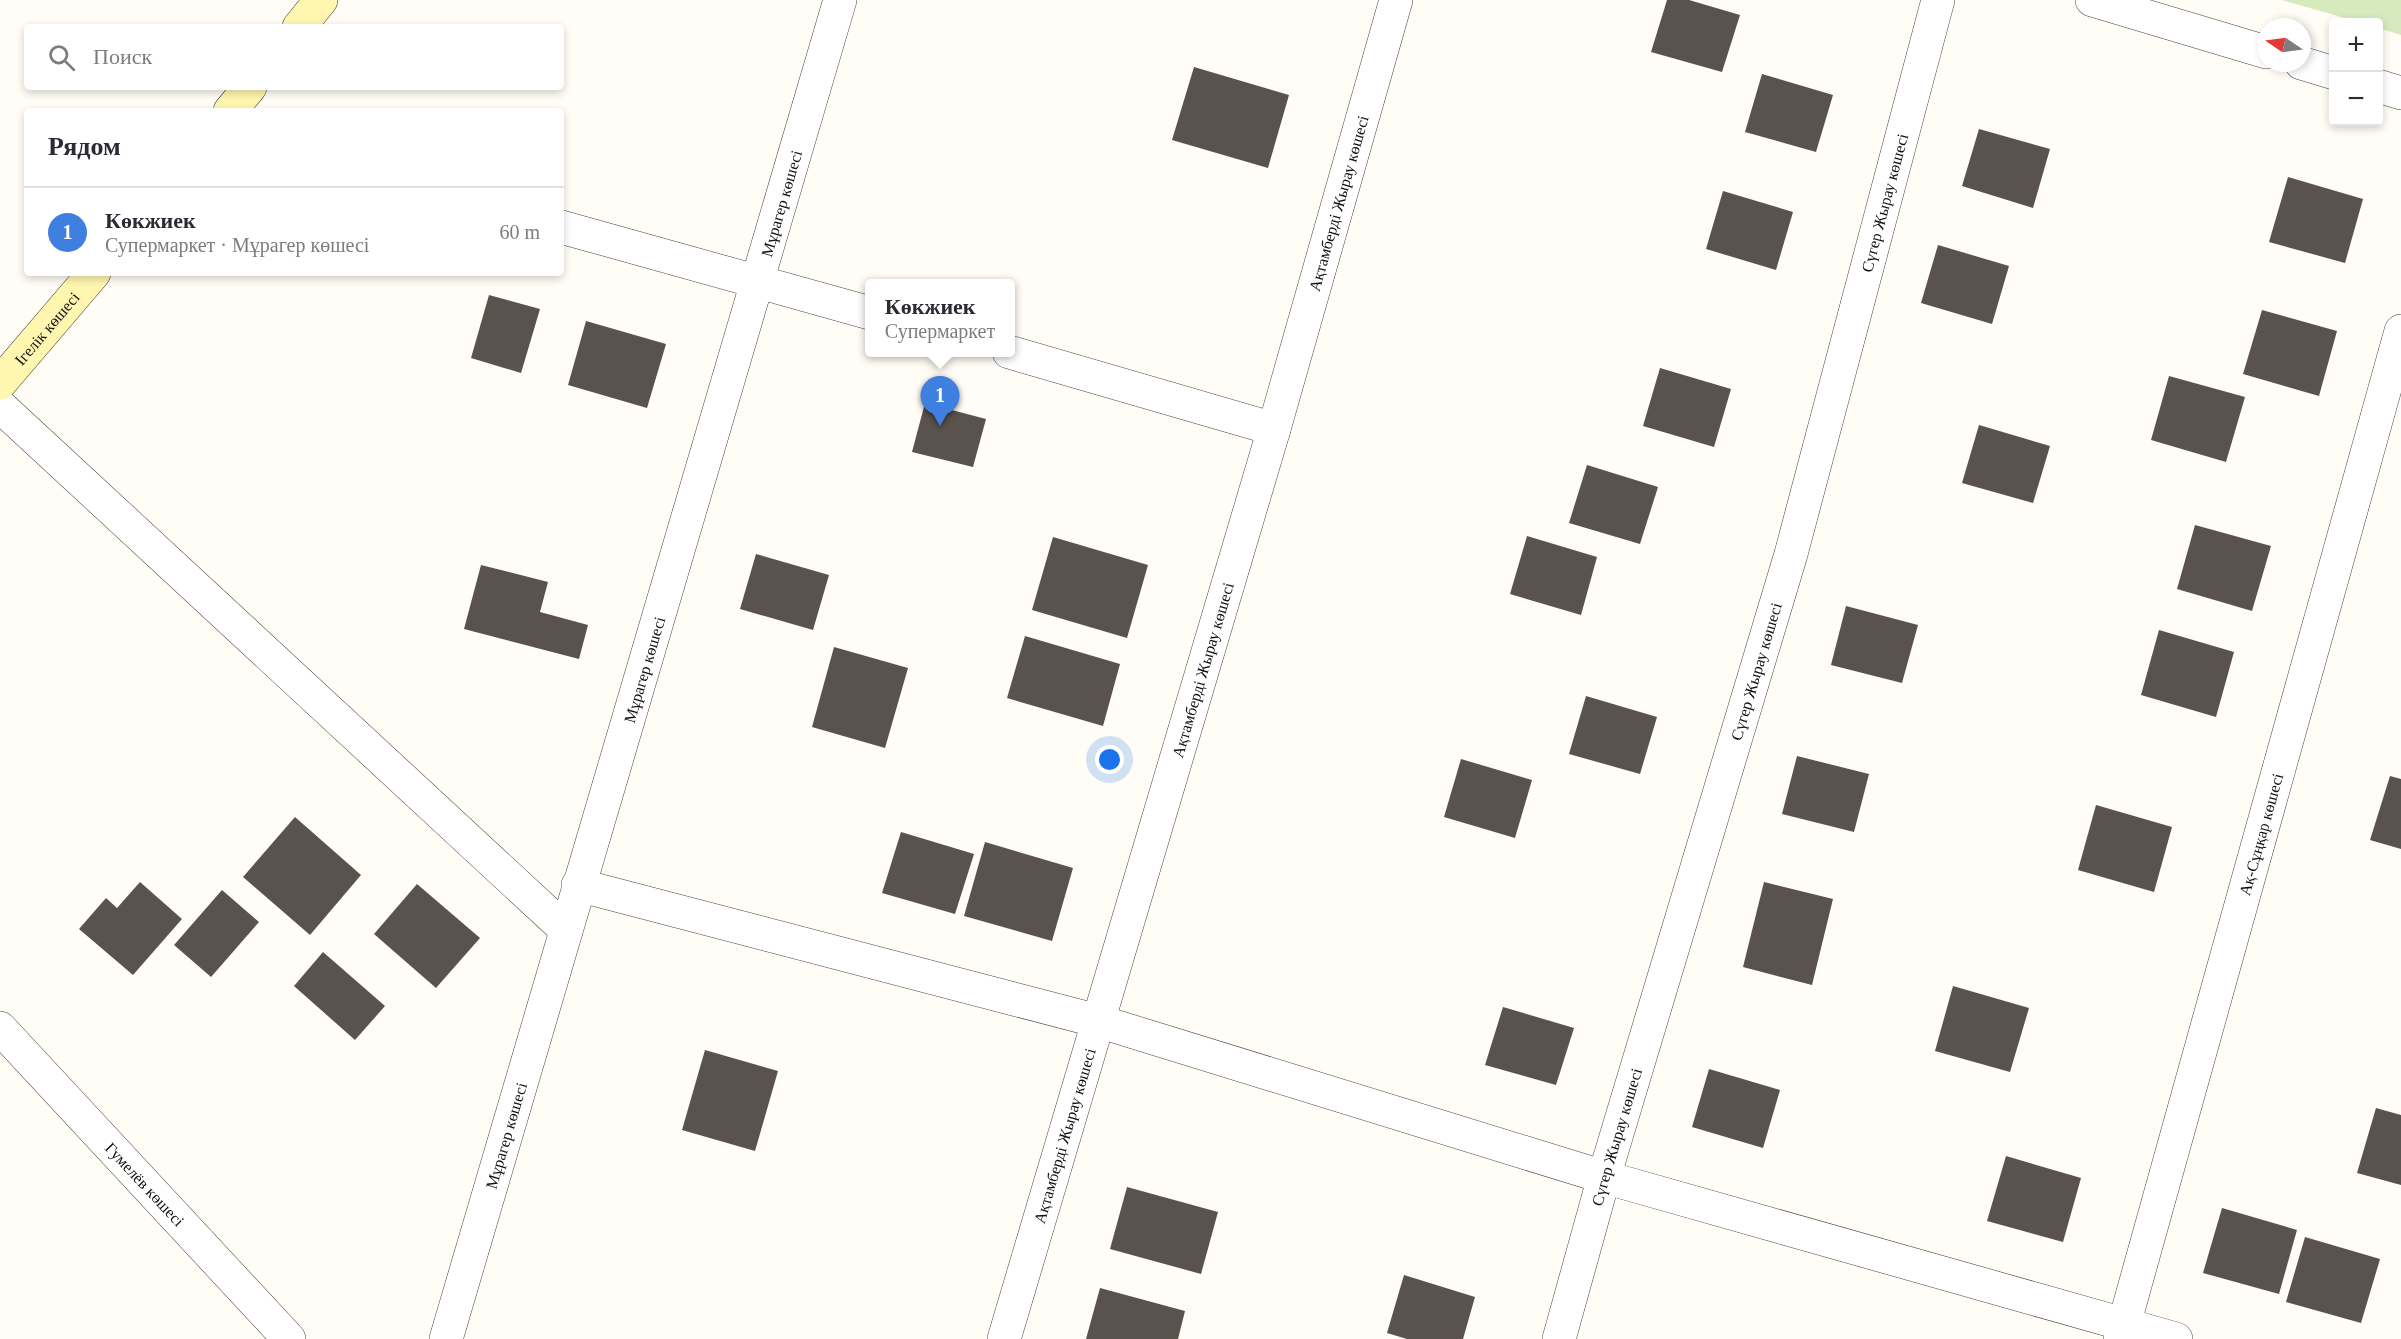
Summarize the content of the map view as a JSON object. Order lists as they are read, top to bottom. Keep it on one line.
{"streets":{"main road":["Ігелік көшесі"],"street":["Сүгер Жырау көшесі","Мұрагер көшесі","Ақтамберді Жырау көшесі","Ақ-Сұңқар көшесі","Гумелёв көшесі"]},"north":"left","page":{"map_buttons":["+","−"],"search":"Поиск","heading":"Рядом","list":[{"mark":"1","name":"Көкжиек","note":"Супермаркет · Мұрагер көшесі","value":"60 m"}],"popup":["Көкжиек","Супермаркет"],"pins":"1"}}
